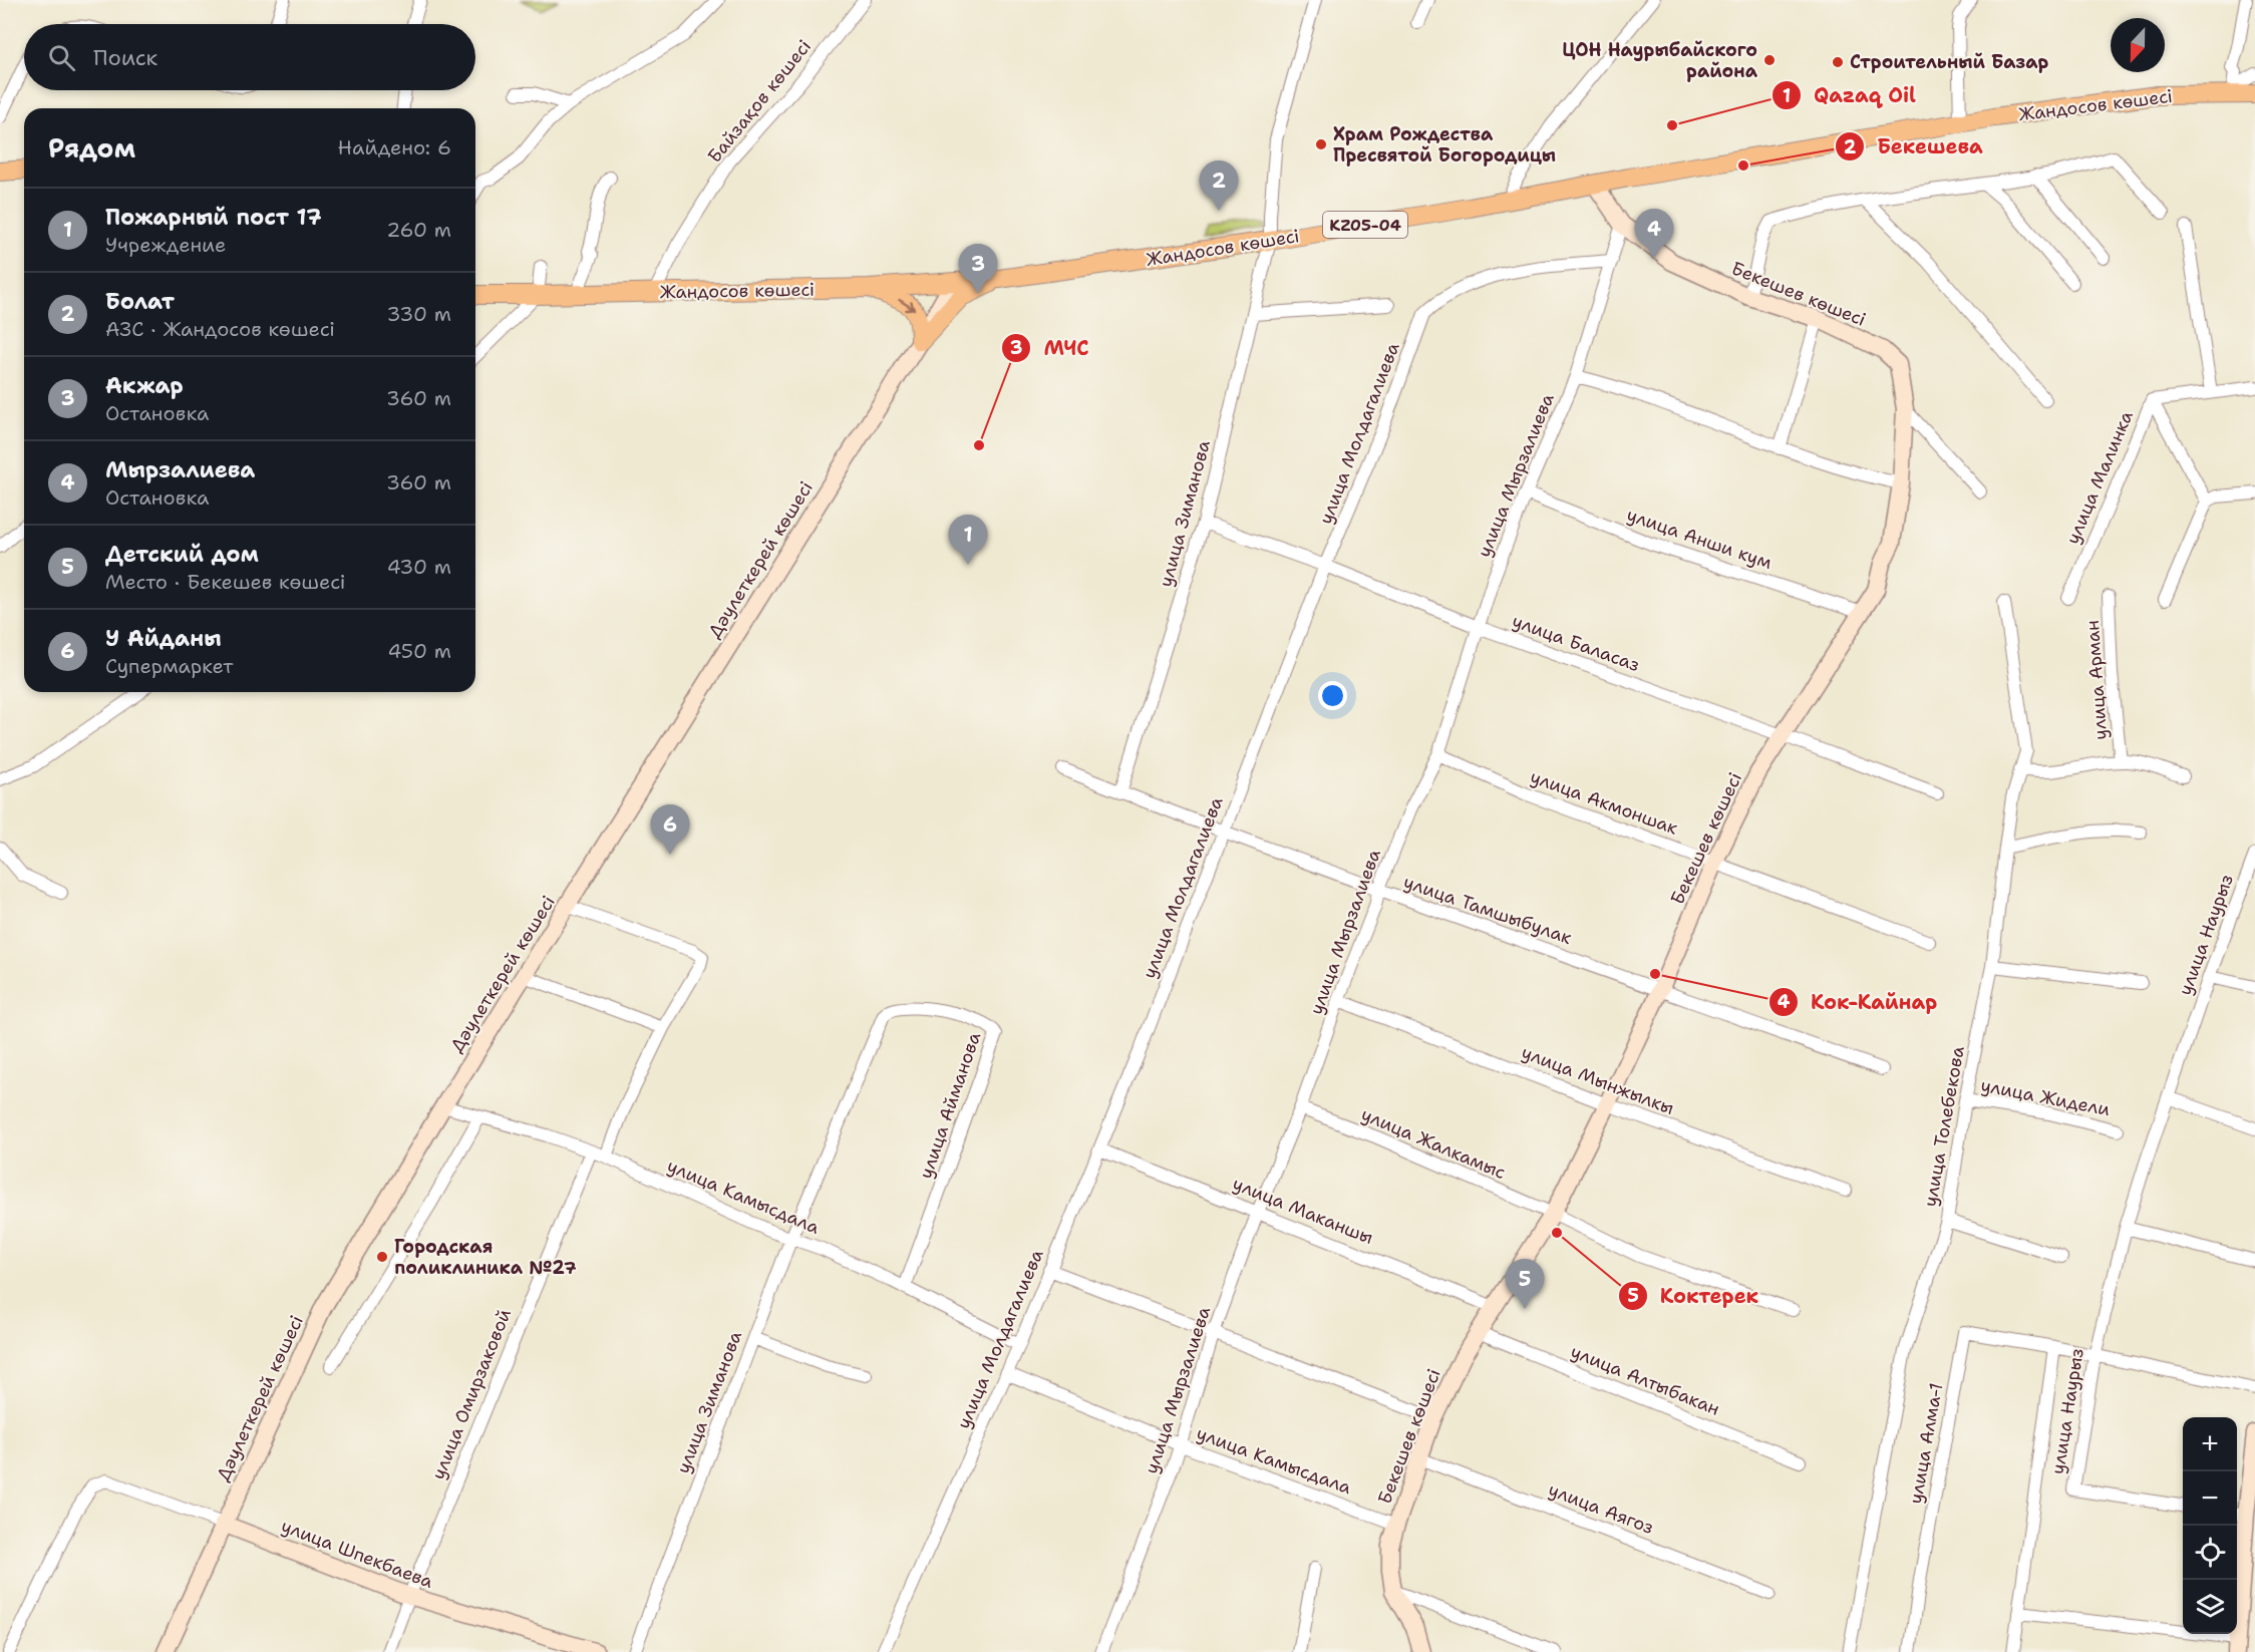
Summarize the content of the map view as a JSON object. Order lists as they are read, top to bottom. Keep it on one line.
{"streets":{"main road":["Жандосов көшесі","KZ05-04","Бекешев көшесі","Дәулеткерей көшесі","улица Шпекбаева"],"street":["Байзақов көшесі","улица Молдагалиева","улица Мырзалиева","улица Малинка","улица Зиманова","улица Анши кум","улица Баласаз","улица Арман","улица Акмоншак","улица Тамшыбулак","улица Наурыз","улица Мынжылкы","улица Жидели","улица Айманова","улица Толебекова","улица Жалкамыс","улица Камысдала","улица Маканшы","улица Алтыбакан","улица Омирзаковой","улица Алма-1","улица Аягоз"]},"crossings":[["Байзақов көшесі","Жандосов көшесі"],["Жандосов көшесі","Бекешев көшесі"],["Жандосов көшесі","улица Зиманова"],["Жандосов көшесі","Дәулеткерей көшесі"],["Бекешев көшесі","улица Мырзалиева"],["Бекешев көшесі","улица Анши кум"],["Бекешев көшесі","улица Баласаз"],["Бекешев көшесі","улица Акмоншак"],["Бекешев көшесі","улица Тамшыбулак"],["Бекешев көшесі","улица Мынжылкы"],["Бекешев көшесі","улица Жалкамыс"],["Бекешев көшесі","улица Камысдала"],["Бекешев көшесі","улица Маканшы"],["Бекешев көшесі","улица Алтыбакан"],["Бекешев көшесі","улица Аягоз"],["улица Молдагалиева","улица Мырзалиева"],["улица Молдагалиева","улица Баласаз"],["улица Молдагалиева","улица Тамшыбулак"],["улица Молдагалиева","улица Камысдала"],["улица Молдагалиева","улица Маканшы"],["улица Мырзалиева","улица Анши кум"],["улица Мырзалиева","улица Баласаз"],["улица Мырзалиева","улица Акмоншак"],["улица Мырзалиева","улица Тамшыбулак"],["улица Мырзалиева","улица Мынжылкы"],["улица Мырзалиева","улица Жалкамыс"],["улица Мырзалиева","улица Камысдала"],["улица Мырзалиева","улица Маканшы"],["улица Зиманова","улица Баласаз"],["улица Зиманова","улица Тамшыбулак"],["улица Зиманова","улица Айманова"],["улица Зиманова","улица Камысдала"],["Дәулеткерей көшесі","улица Камысдала"],["Дәулеткерей көшесі","улица Шпекбаева"],["улица Наурыз","улица Алма-1"],["улица Жидели","улица Толебекова"],["улица Айманова","улица Камысдала"],["улица Камысдала","улица Омирзаковой"],["улица Омирзаковой","улица Шпекбаева"]],"places":["ЦОН Наурыбайского района","Строительный Базар","Qazaq Oil","Храм Рождества Пресвятой Богородицы","Бекешева","МЧС","Кок-Кайнар","Коктерек","Городская поликлиника №27"],"north":"bottom","page":{"search":"Поиск","heading":["Рядом","Найдено: 6"],"pins":["2","4","3","1","6","5"],"list":[{"mark":"1","name":"Пожарный пост 17","note":"Учреждение","value":"260 m"},{"mark":"2","name":"Болат","note":"АЗС · Жандосов көшесі","value":"330 m"},{"mark":"3","name":"Акжар","note":"Остановка","value":"360 m"},{"mark":"4","name":"Мырзалиева","note":"Остановка","value":"360 m"},{"mark":"5","name":"Детский дом","note":"Место · Бекешев көшесі","value":"430 m"},{"mark":"6","name":"У Айданы","note":"Супермаркет","value":"450 m"}],"map_buttons":["+","−"]}}
